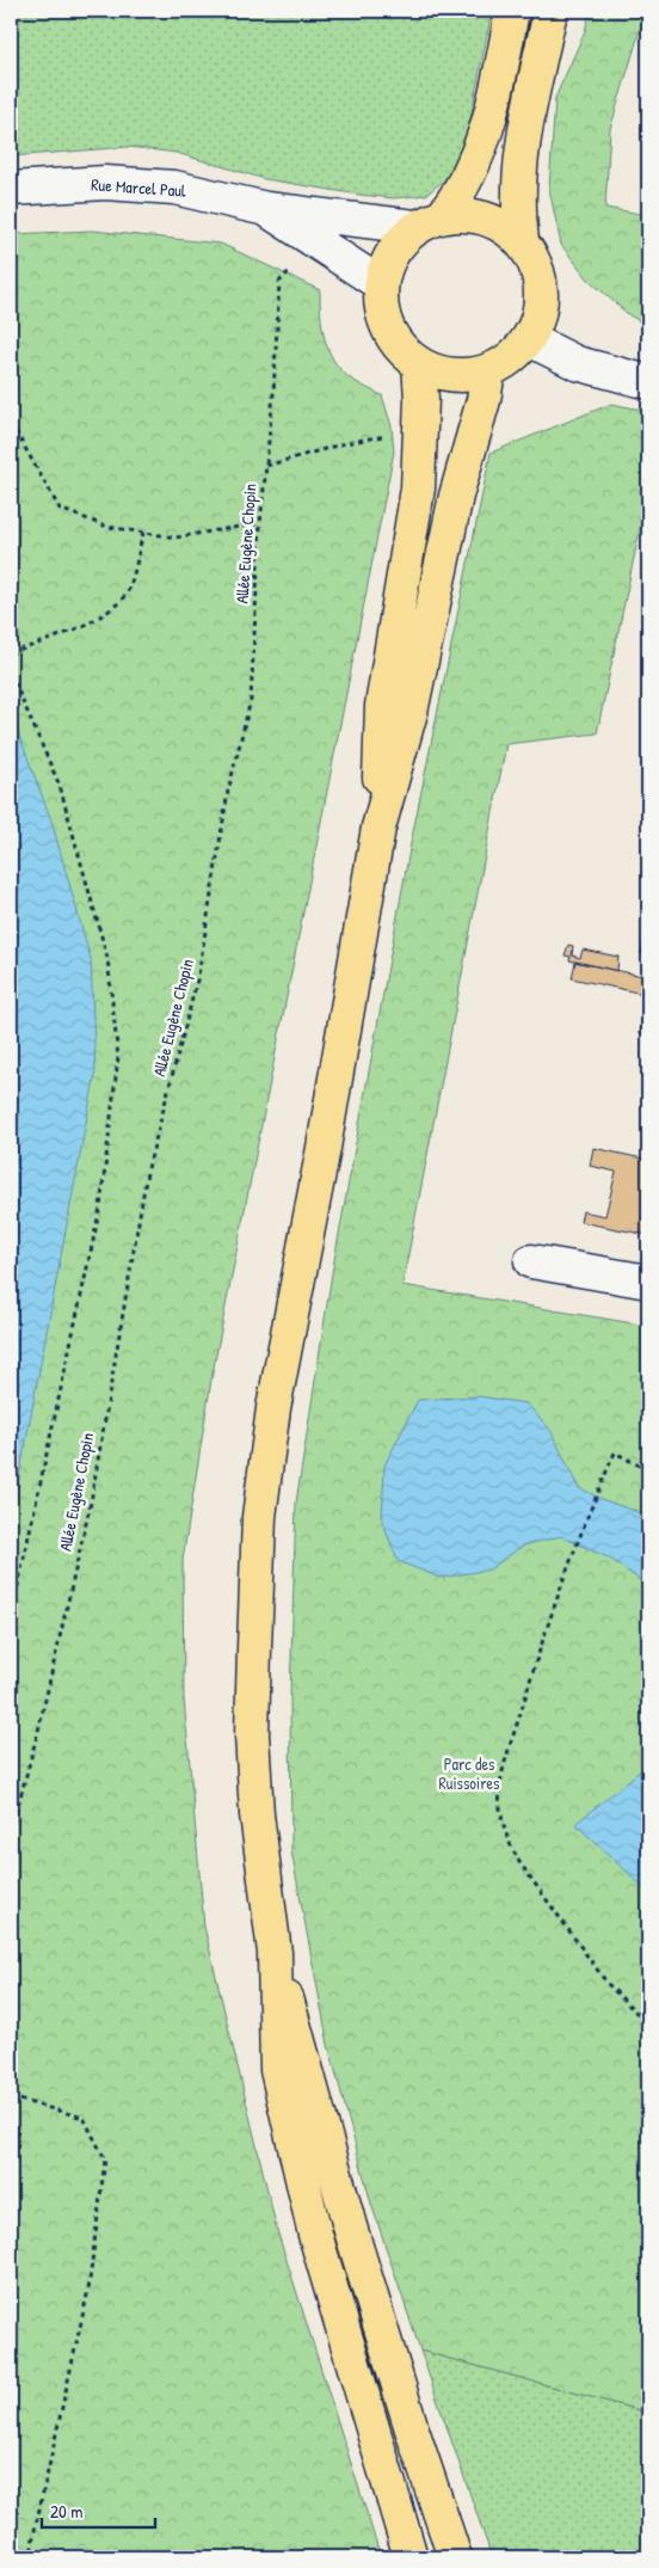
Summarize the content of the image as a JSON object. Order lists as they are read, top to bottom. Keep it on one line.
{"streets":{"street":["Rue Marcel Paul"],"path":["Allée Eugène Chopin"]},"crossings":[["Rue Marcel Paul","Allée Eugène Chopin"]],"parks":["Parc des Ruissoires"],"scale_bar":"20 m"}
